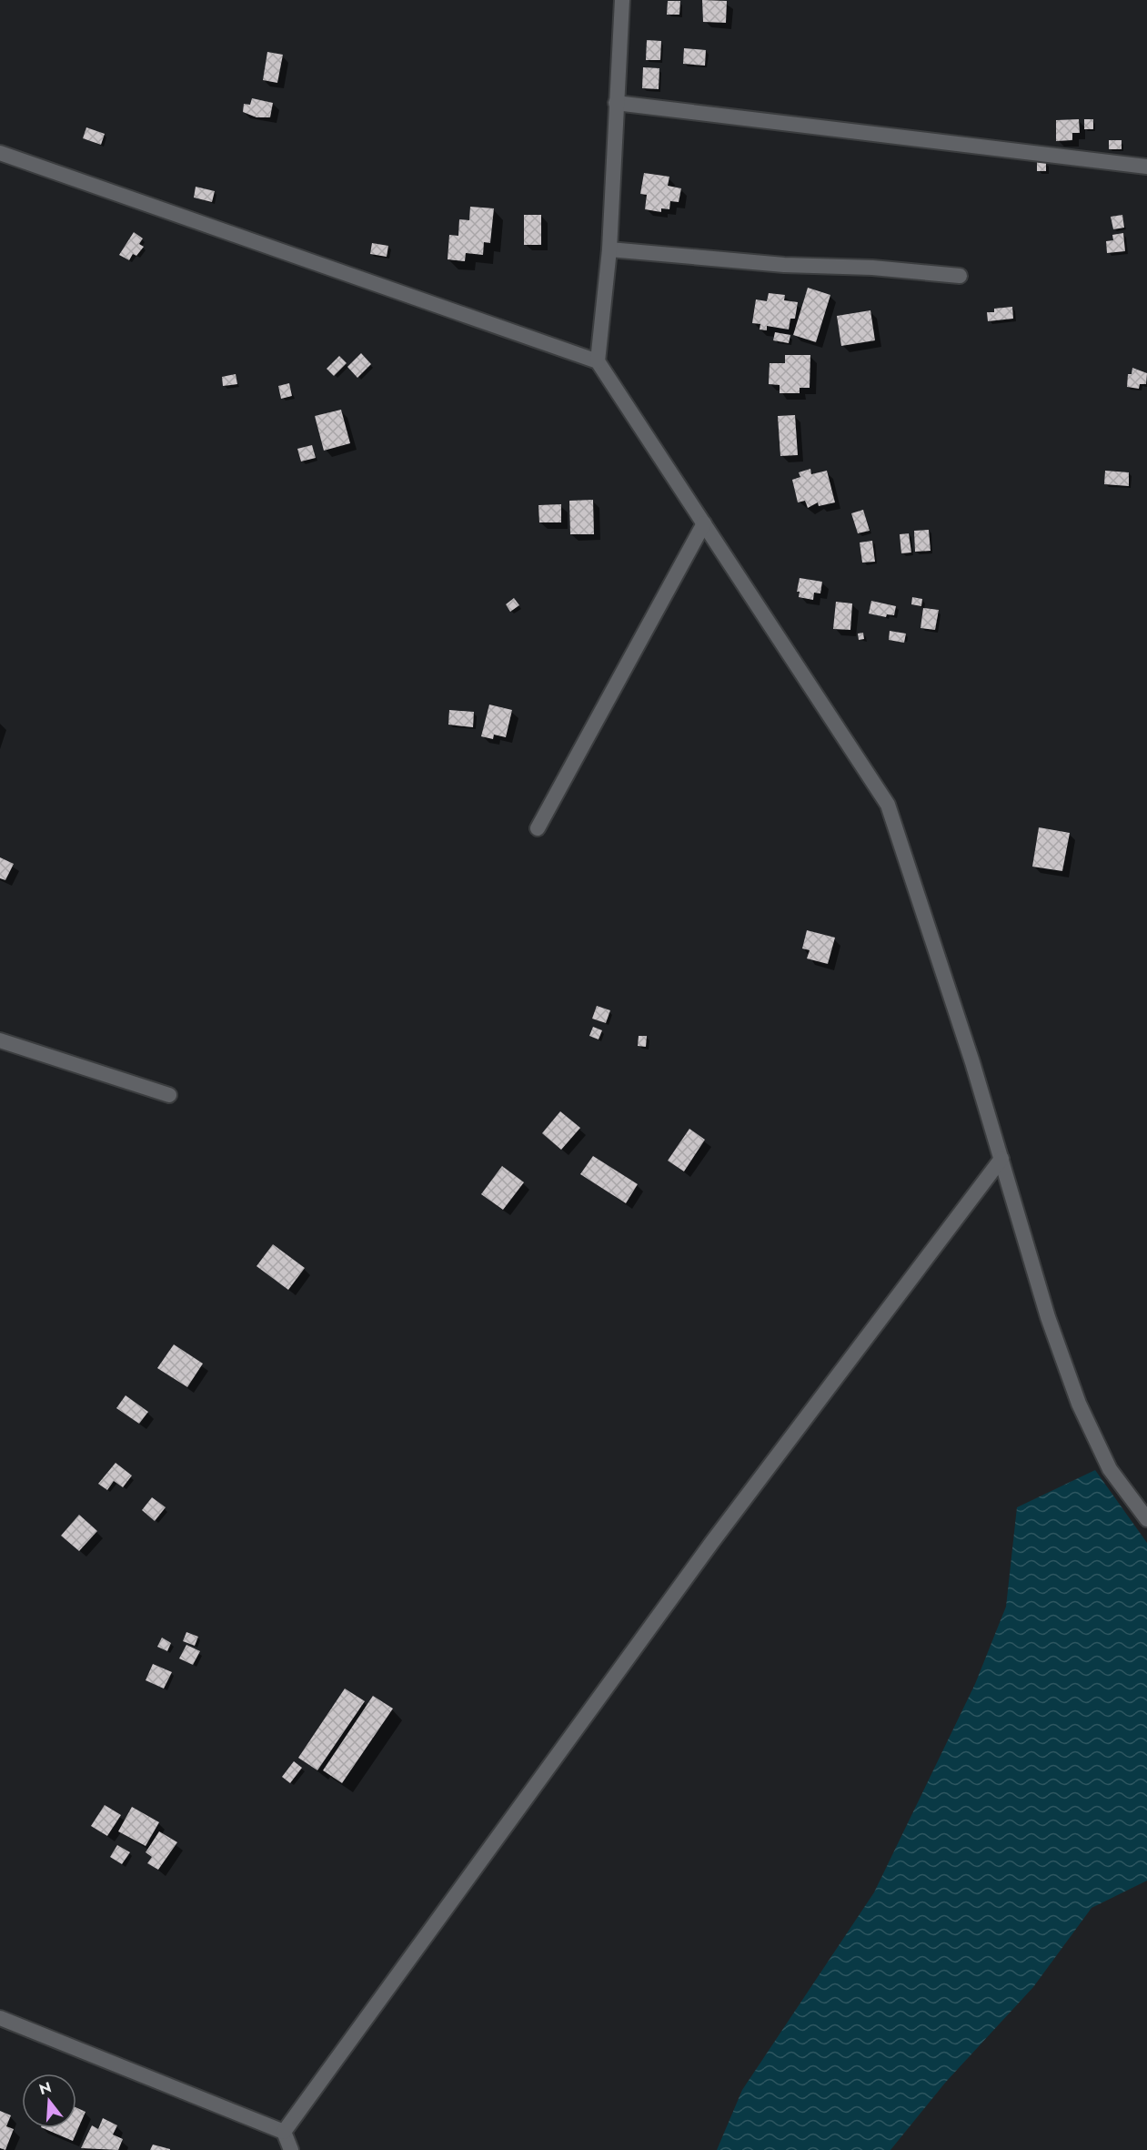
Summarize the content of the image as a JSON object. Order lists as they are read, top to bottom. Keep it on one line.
{"north":"top"}
